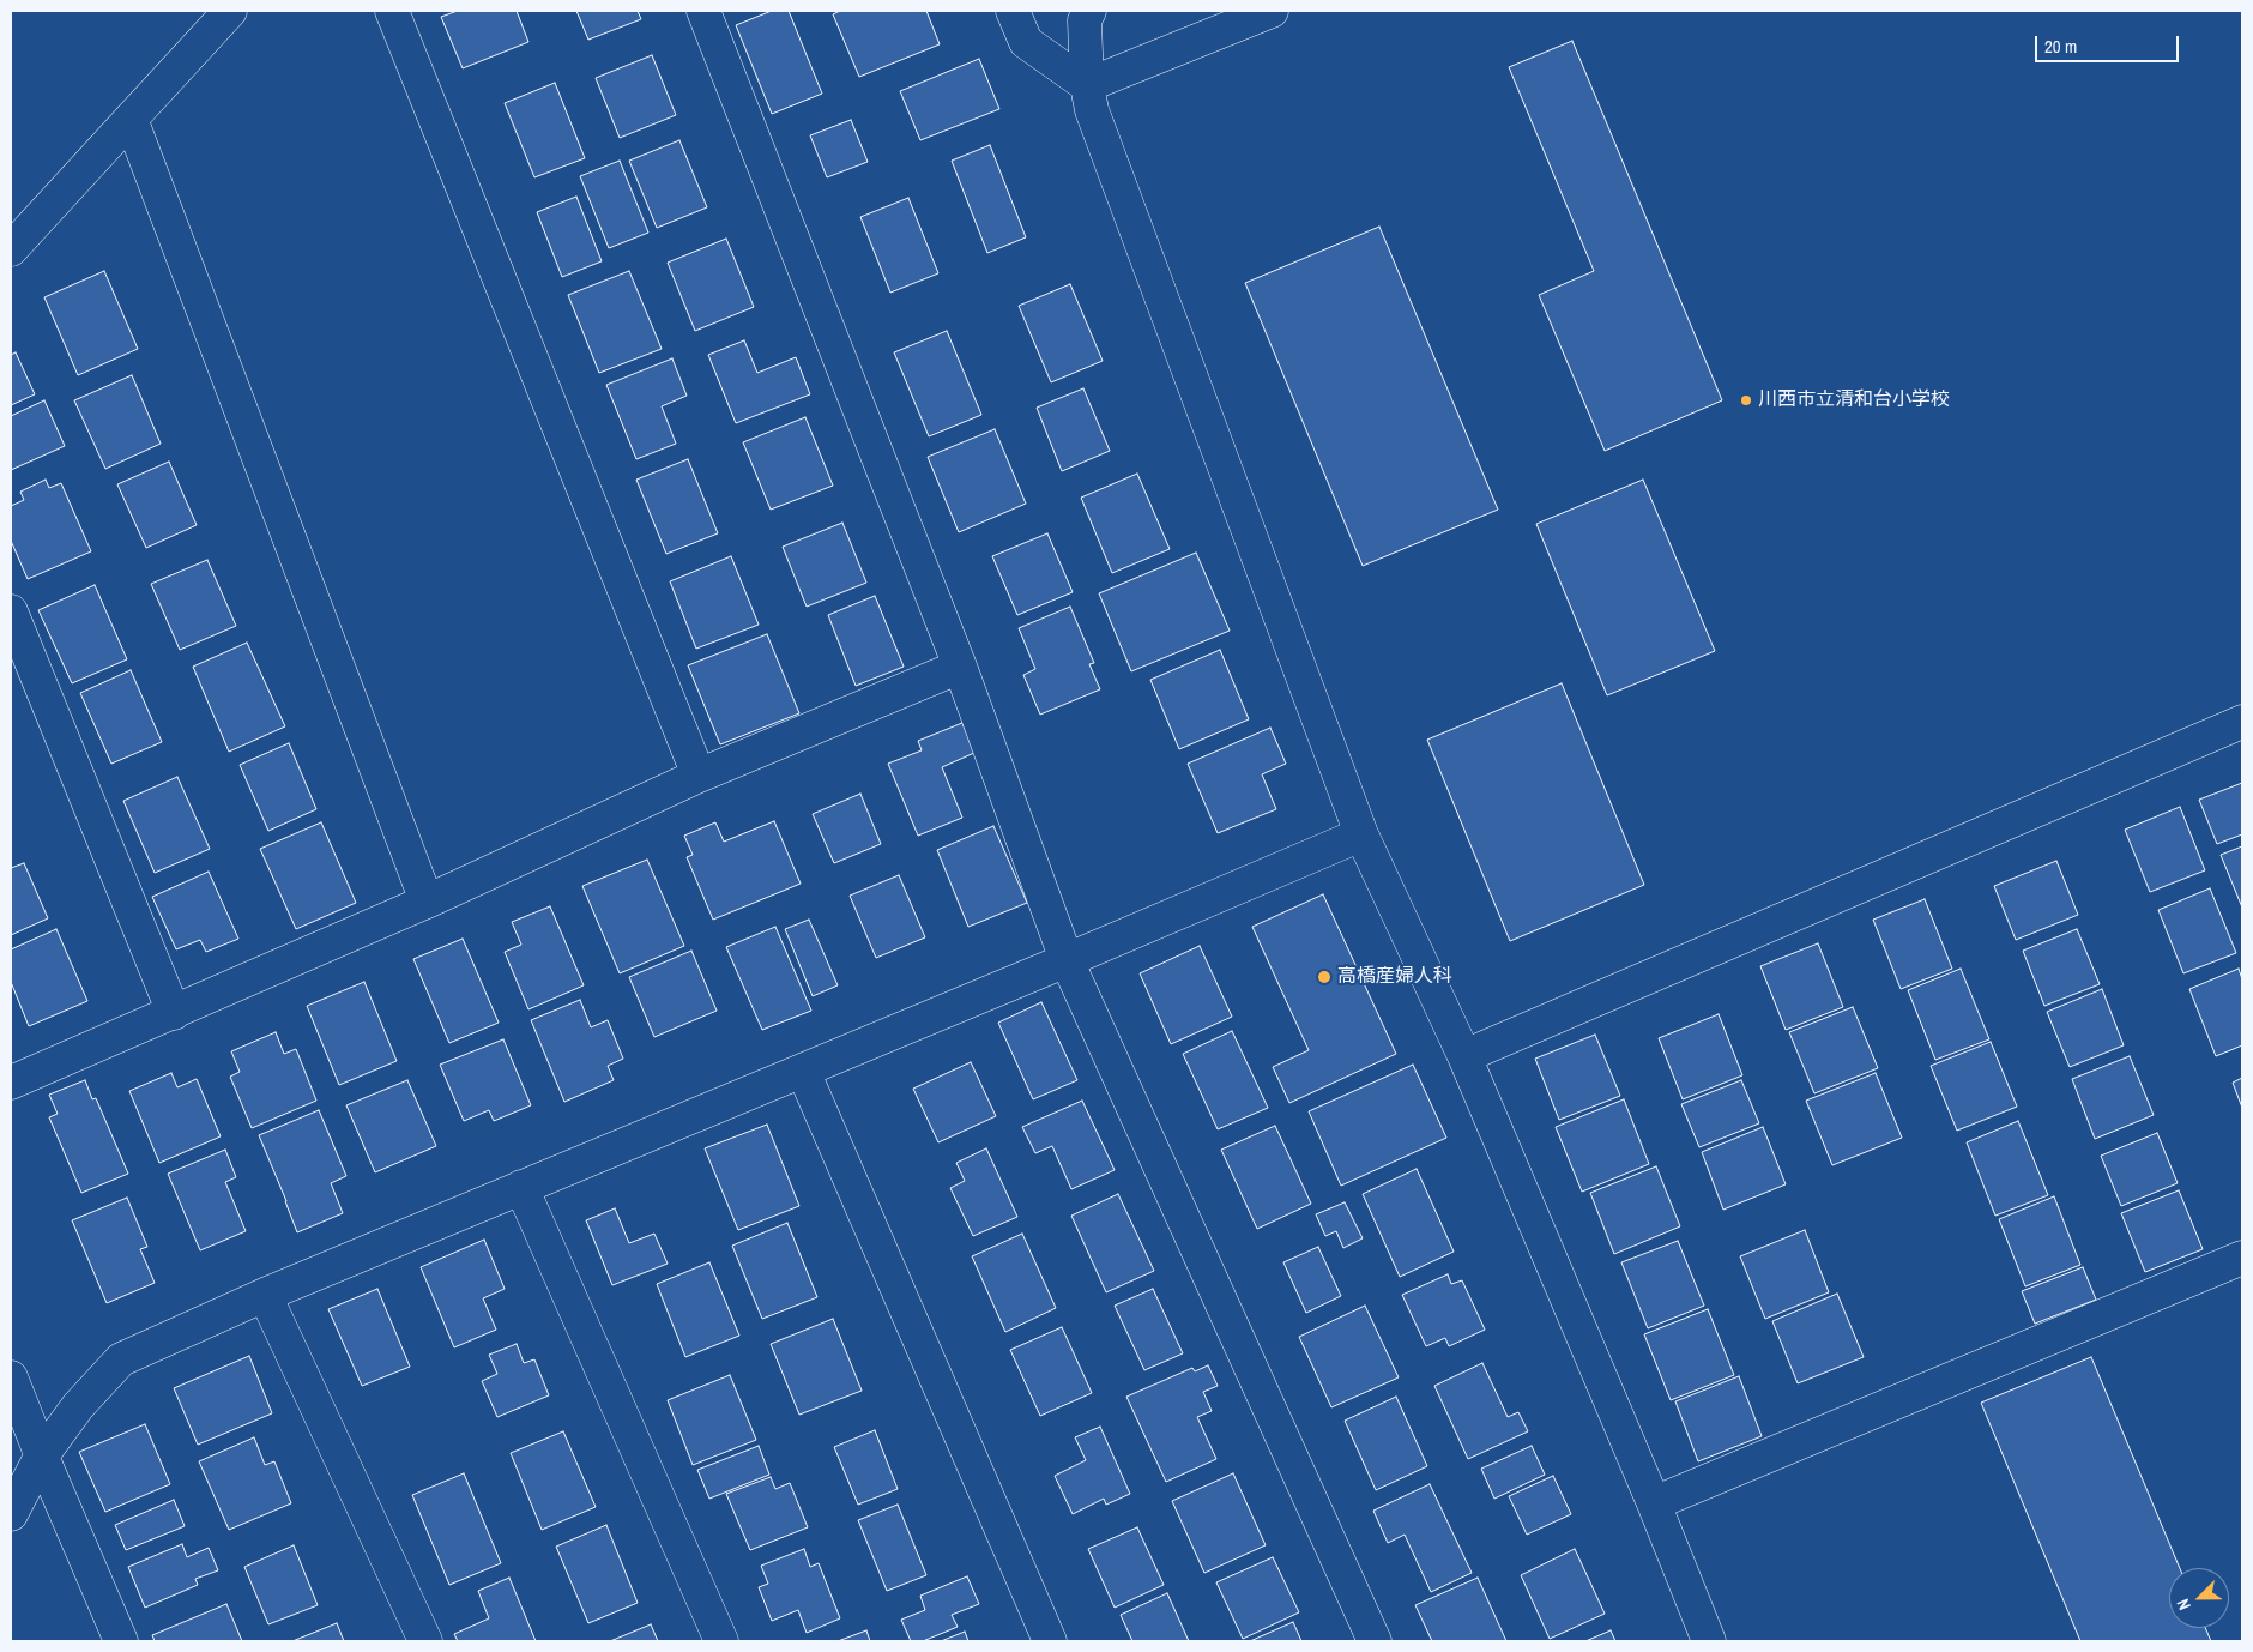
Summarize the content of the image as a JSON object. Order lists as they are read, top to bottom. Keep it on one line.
{"places":["川西市立清和台小学校","高橋産婦人科"],"scale_bar":"20 m","north":"bottom left"}
